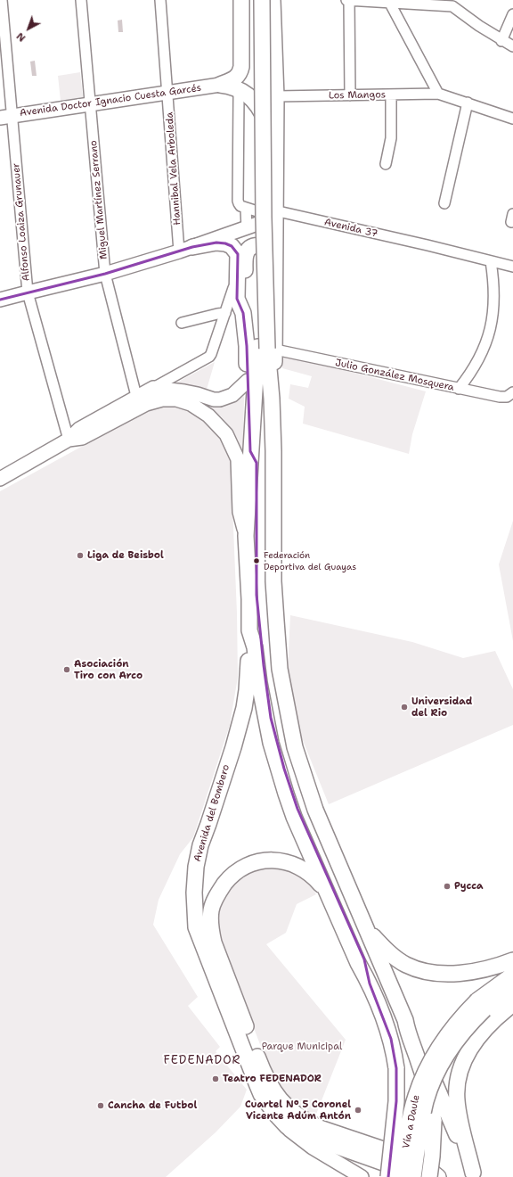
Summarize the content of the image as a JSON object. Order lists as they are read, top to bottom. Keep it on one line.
{"streets":{"main road":["Avenida del Bombero","Vía a Daule"],"street":["Los Mangos","Avenida Doctor Ignacio Cuesta Garcés","Hannibal Vela Arboleda","Miguel Martínez Serrano","Alfonso Loaiza Grunauer","Avenida 37","Julio González Mosquera"]},"crossings":[["Avenida Doctor Ignacio Cuesta Garcés","Hannibal Vela Arboleda"],["Avenida Doctor Ignacio Cuesta Garcés","Miguel Martínez Serrano"],["Avenida Doctor Ignacio Cuesta Garcés","Alfonso Loaiza Grunauer"],["Avenida del Bombero","Vía a Daule"]],"districts":["FEDENADOR"],"parks":["Parque Municipal"],"places":["Liga de Beisbol","Federación Deportiva del Guayas","Asociación Tiro con Arco","Universidad del Rio","Pycca","Teatro FEDENADOR","Cancha de Futbol","Cuartel Nº 5 Coronel Vicente Adúm Antón"],"north":"bottom left"}
